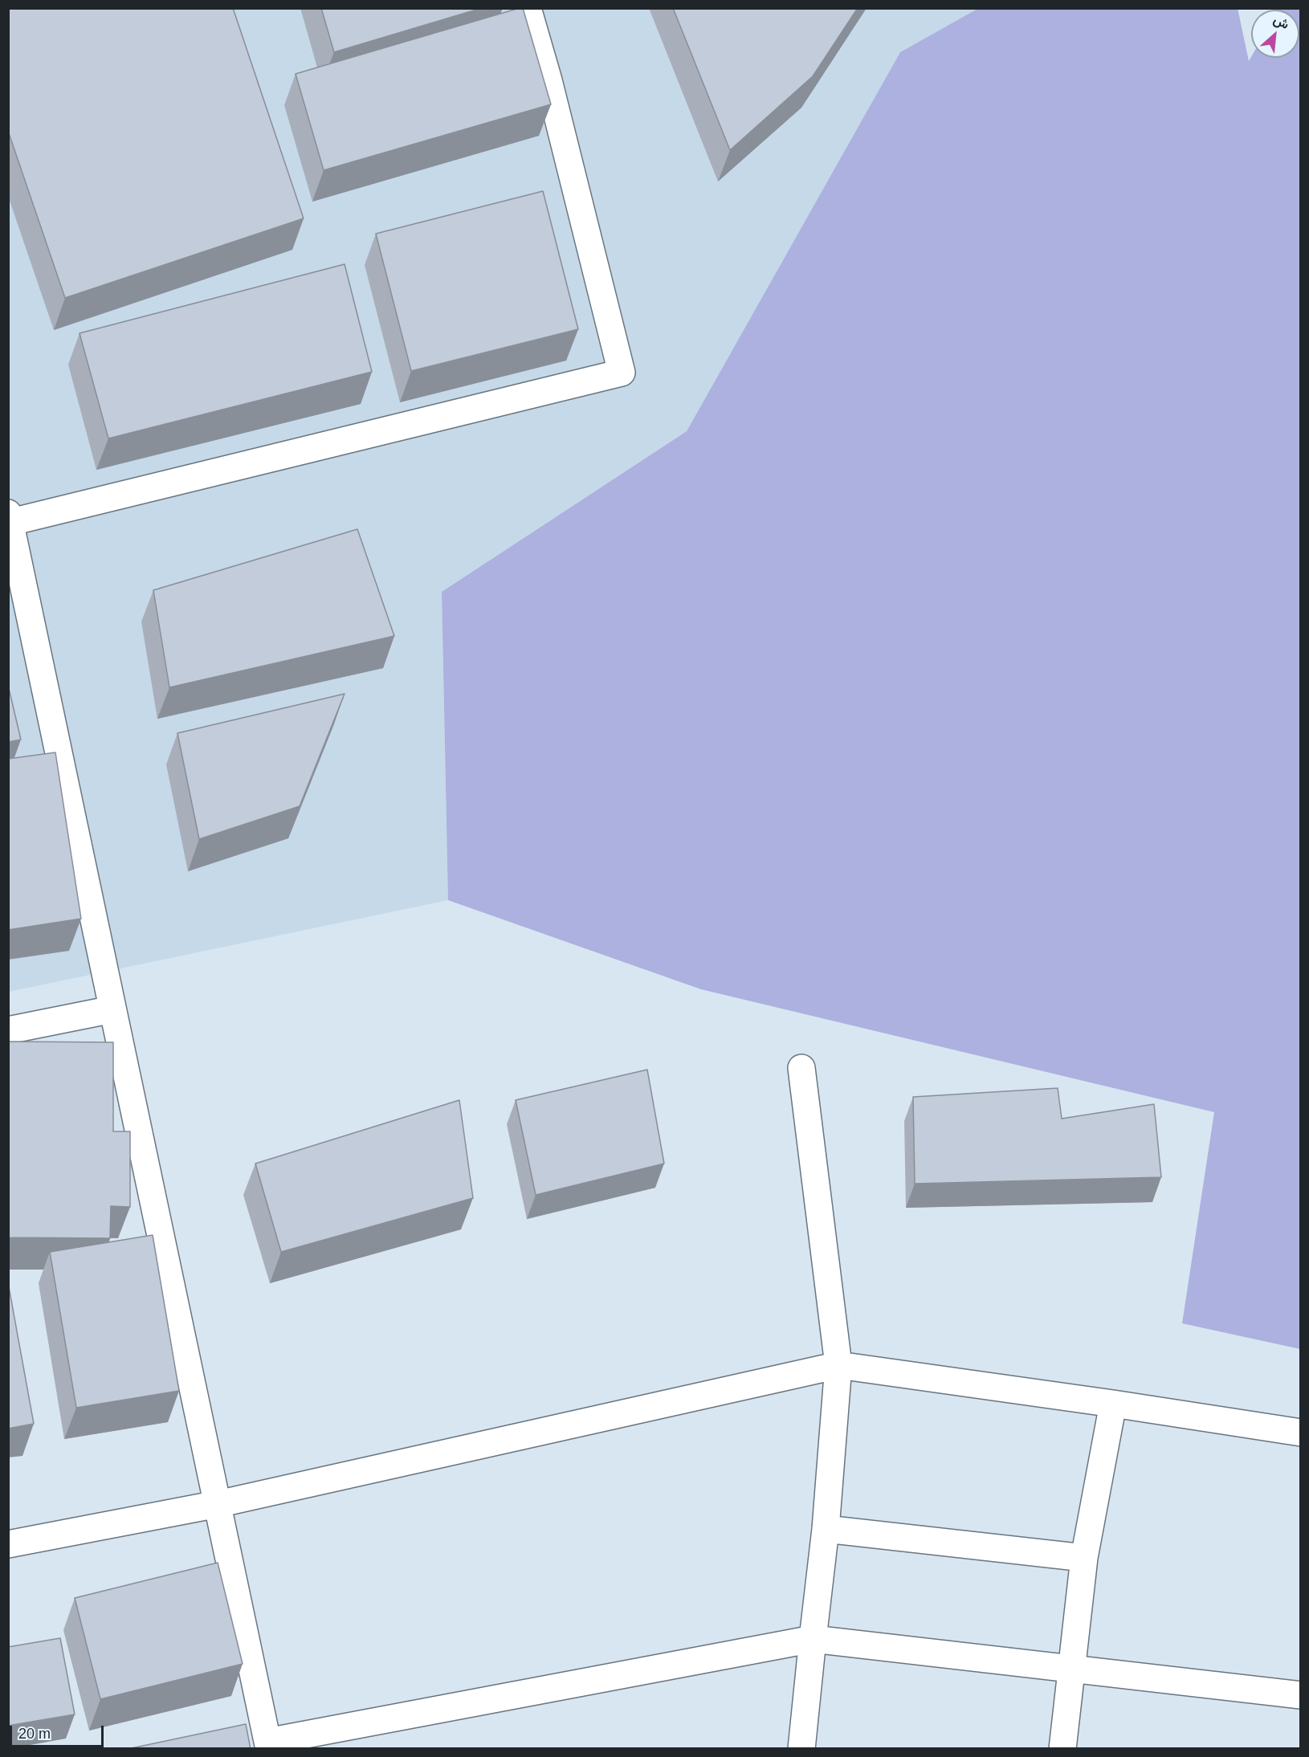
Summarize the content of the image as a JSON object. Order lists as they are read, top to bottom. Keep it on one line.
{"scale_bar":"20 m","north":"top right"}
